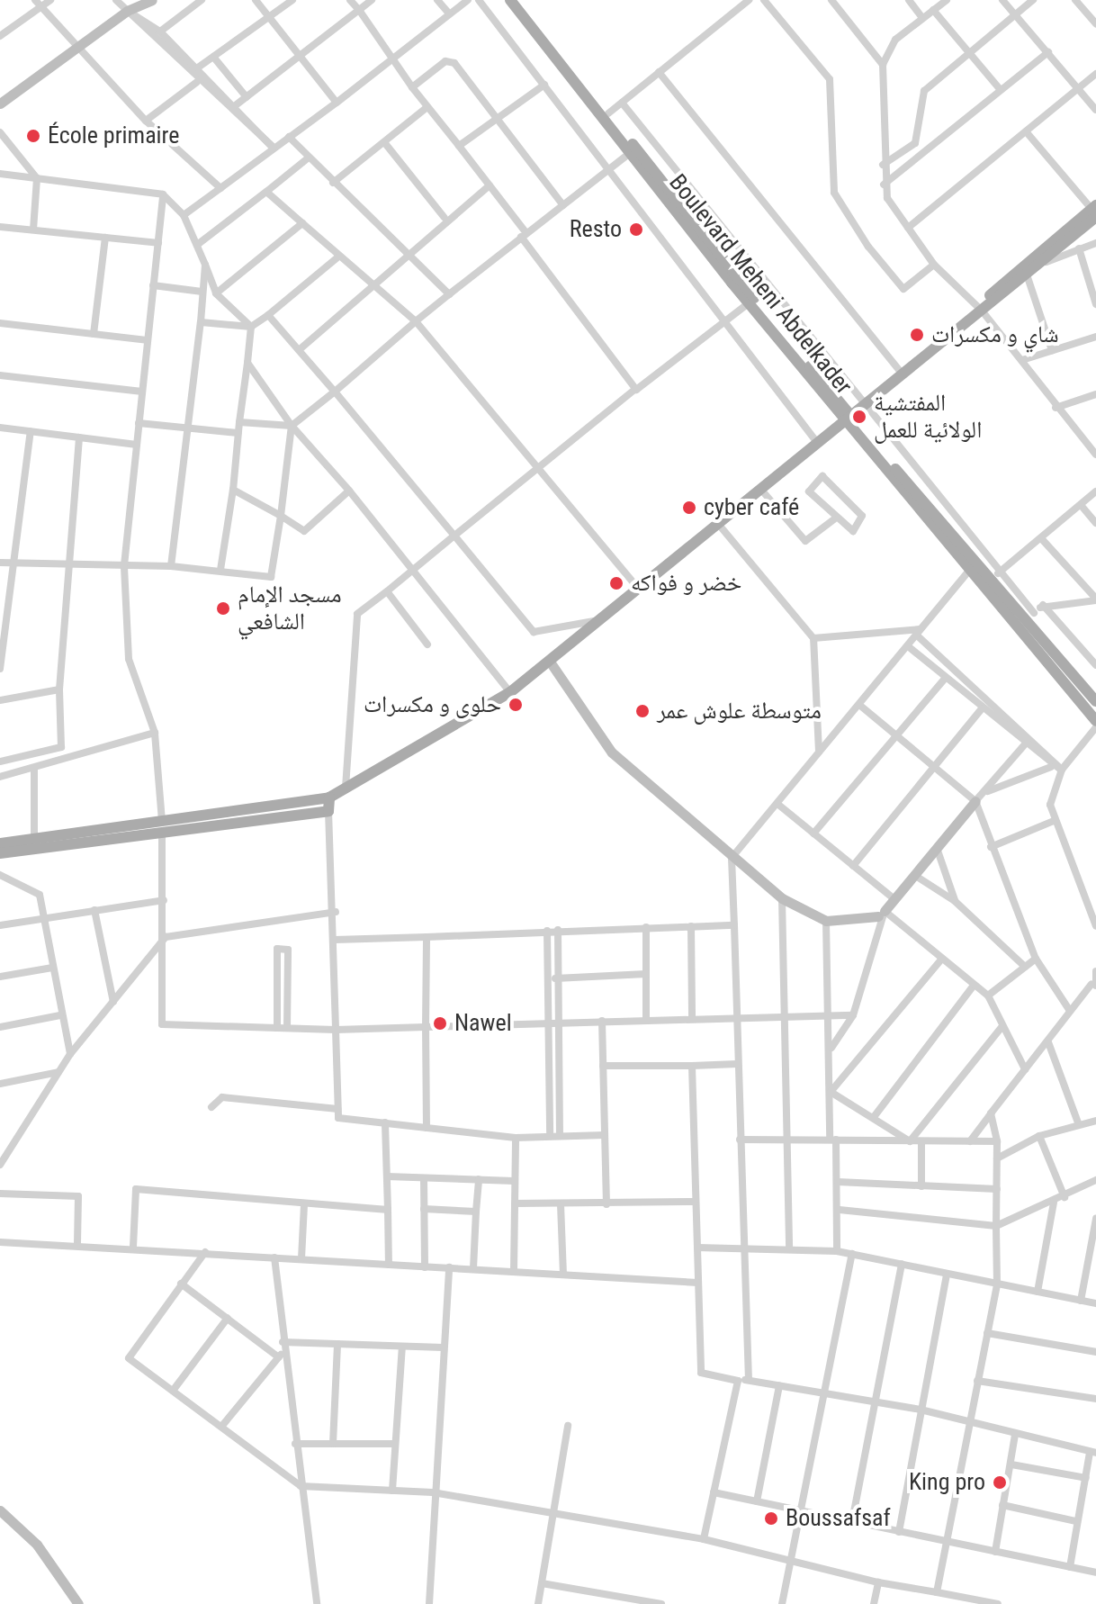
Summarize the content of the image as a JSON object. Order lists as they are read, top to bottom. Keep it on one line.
{"streets":{"main road":["Boulevard Meheni Abdelkader"]},"places":["École primaire","Resto","شاي و مكسرات","المفتشية الولائية للعمل","cyber café","خضر و فواكه","مسجد الإمام الشافعي","حلوى و مكسرات","متوسطة علوش عمر","Nawel","King pro","Boussafsaf"]}
